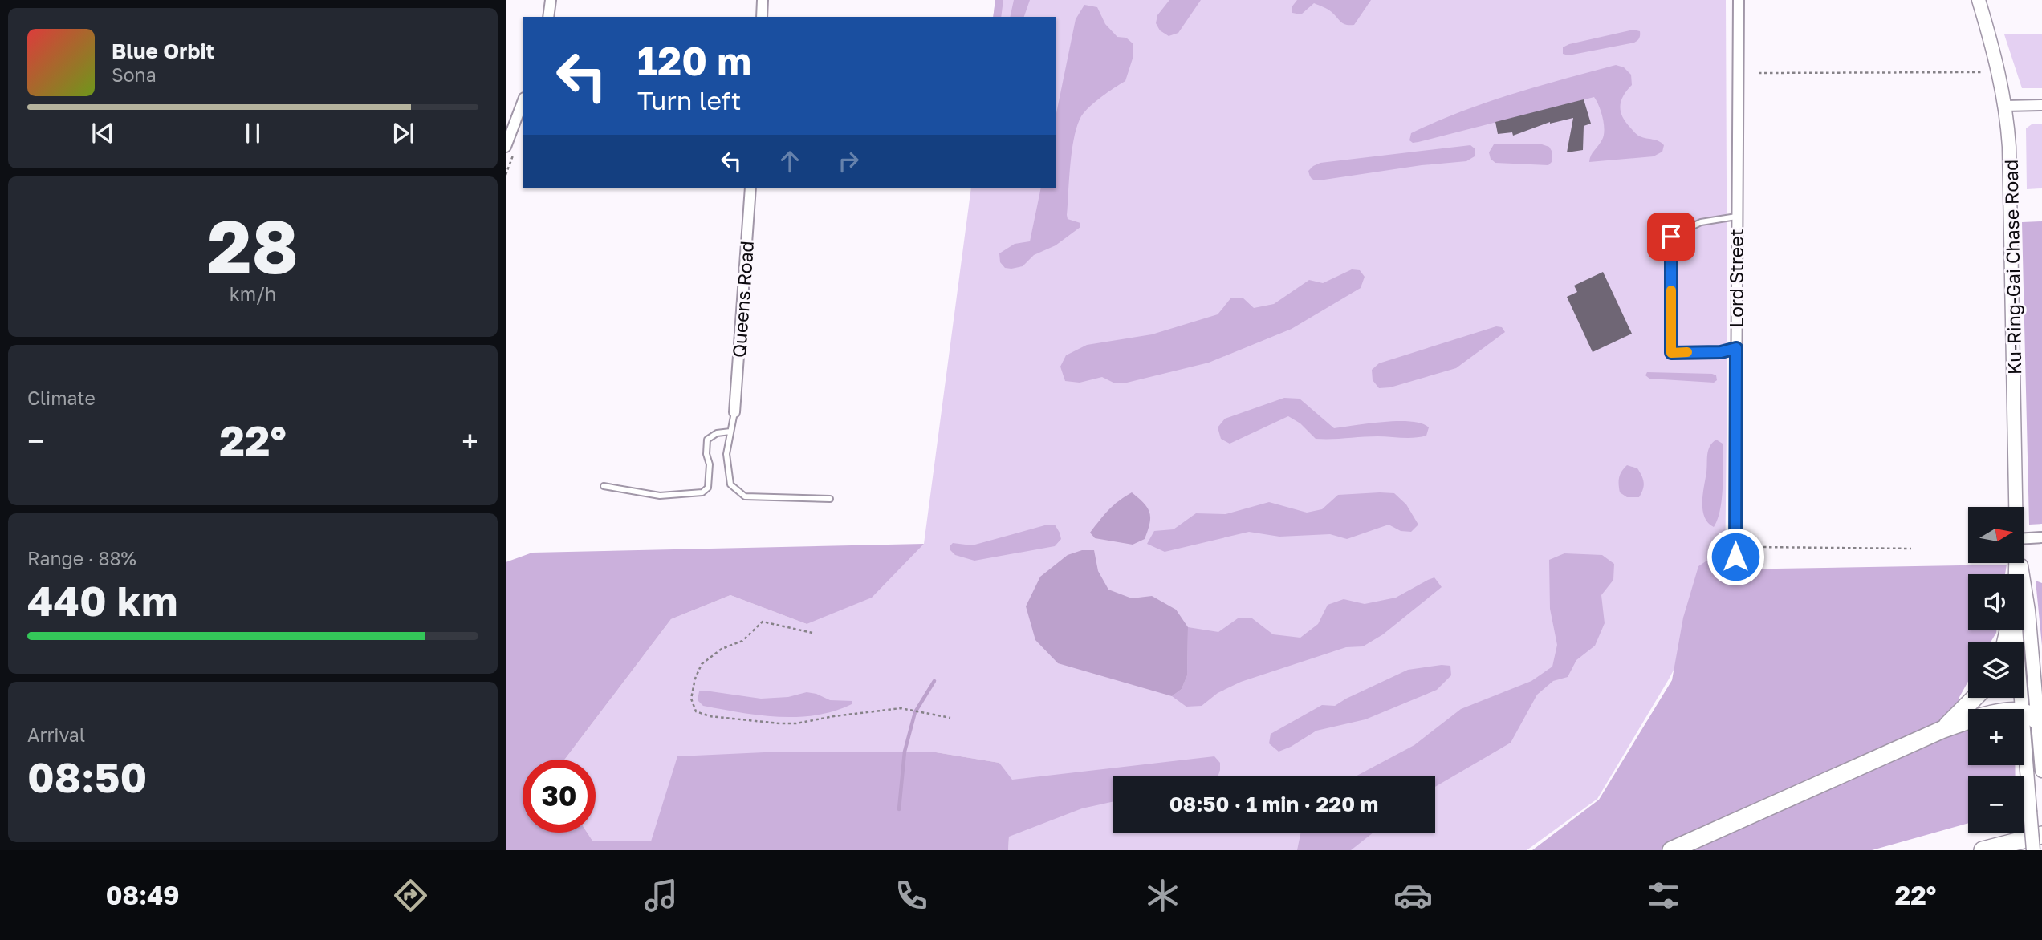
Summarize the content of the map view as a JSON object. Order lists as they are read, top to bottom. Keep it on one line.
{"streets":{"main road":["Ku-Ring-Gai Chase Road"],"street":["Lord Street","Queens Road"]},"north":"right","page":{"turn":["120 m","Turn left"],"song":["Blue Orbit","Sona"],"tile":[["28","km/h"],"Climate",["Range · 88%","440 km"],["Arrival","08:50"]],"heat":["−","22°","+"],"map_buttons":["+","−"],"limit":"30","trip":"08:50 · 1 min · 220 m","tabs":["08:49","22°"]}}
